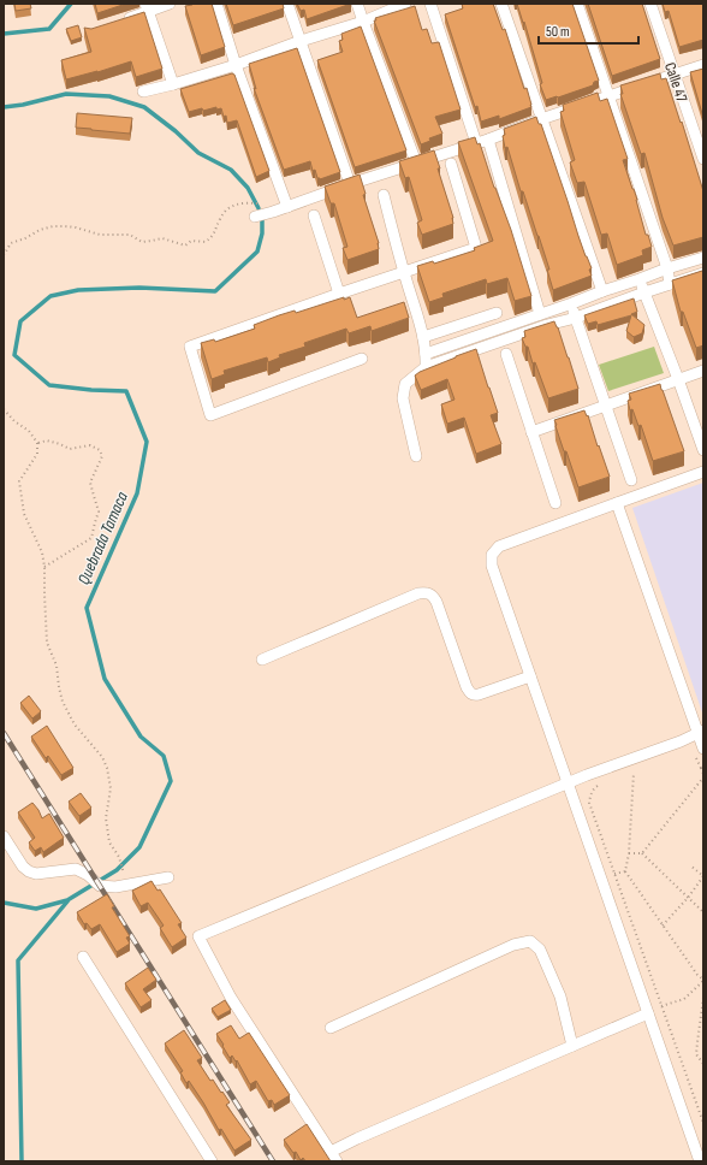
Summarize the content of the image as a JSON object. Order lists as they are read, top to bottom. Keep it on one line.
{"streets":{"street":["Calle 47"]},"water":["Quebrada Tamaca"],"scale_bar":"50 m"}
